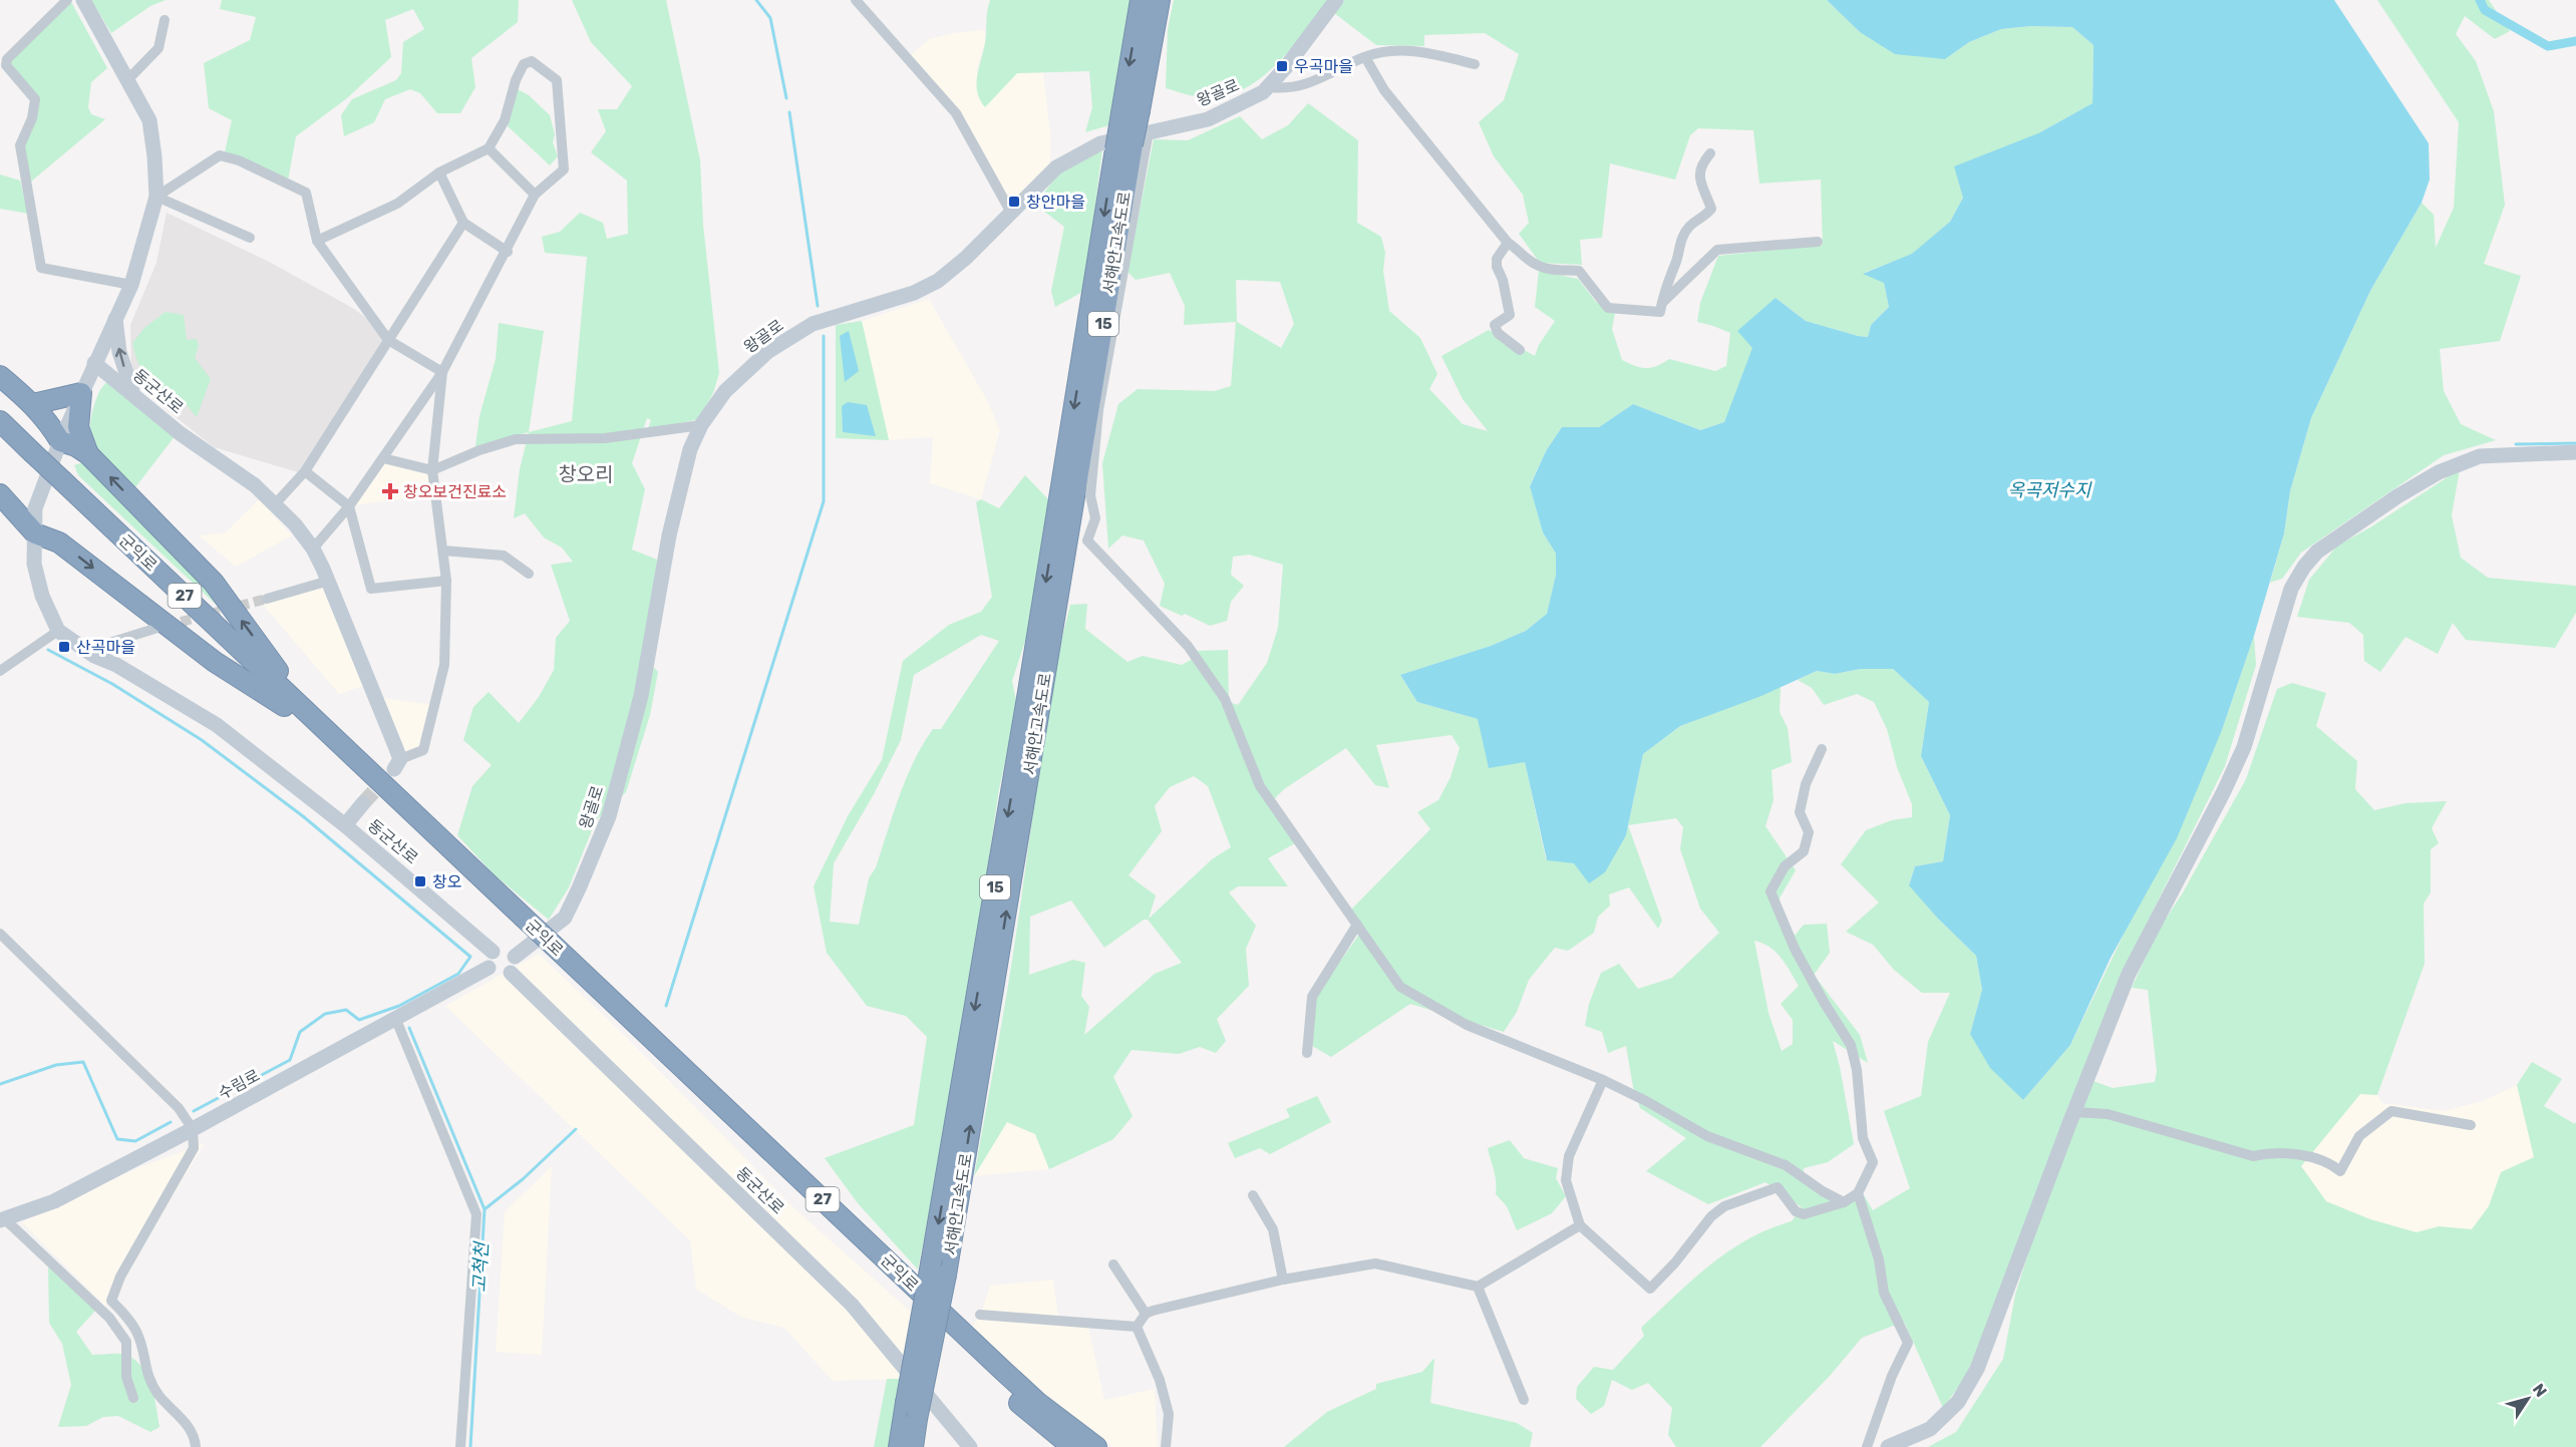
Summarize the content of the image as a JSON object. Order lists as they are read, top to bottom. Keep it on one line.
{"streets":{"highway":["서해안고속도로","15","군익로","27"],"street":["왕골로","동군산로","수림로"]},"crossings":[["왕골로","동군산로"],["왕골로","수림로"],["동군산로","수림로"]],"districts":["창오리"],"water":["옥곡저수지","고척천"],"places":{"transit":["우곡마을","창안마을","산곡마을","창오"],"health":["창오보건진료소"]},"north":"top right"}
